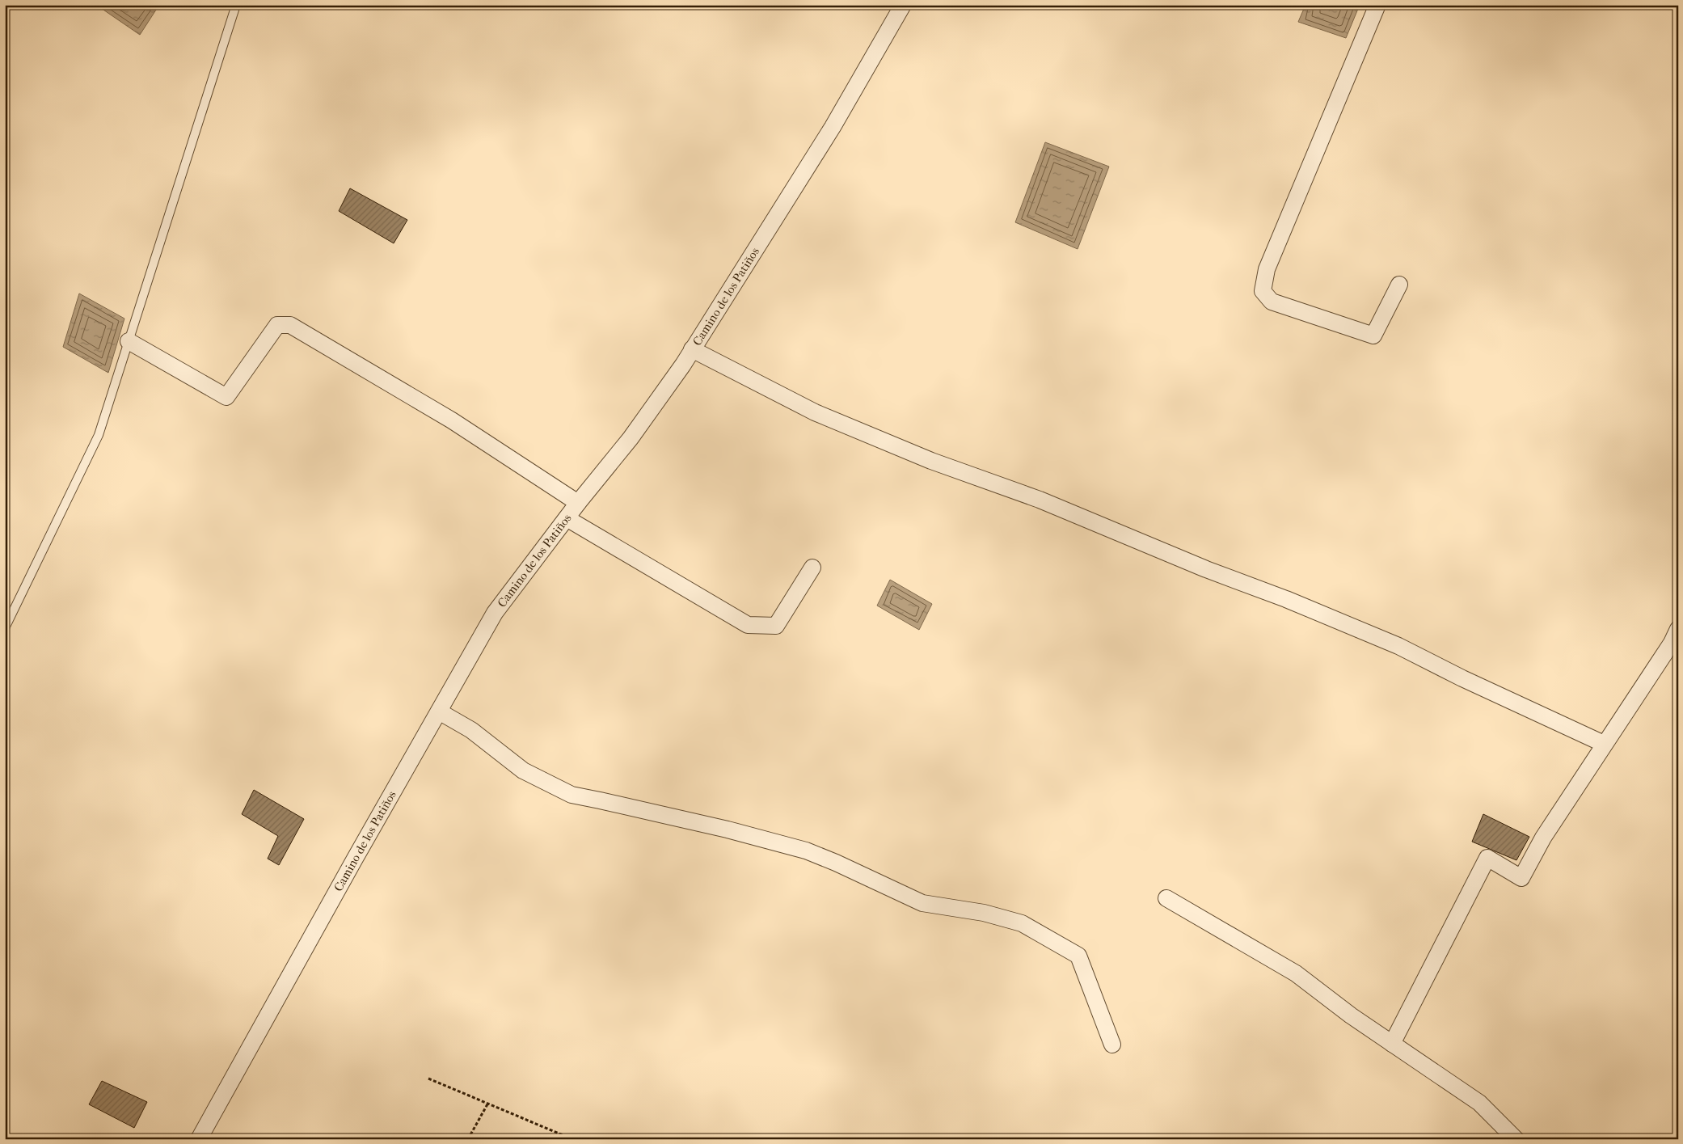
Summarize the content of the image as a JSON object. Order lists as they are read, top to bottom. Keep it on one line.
{"streets":{"street":["Camino de los Patiños"]}}
